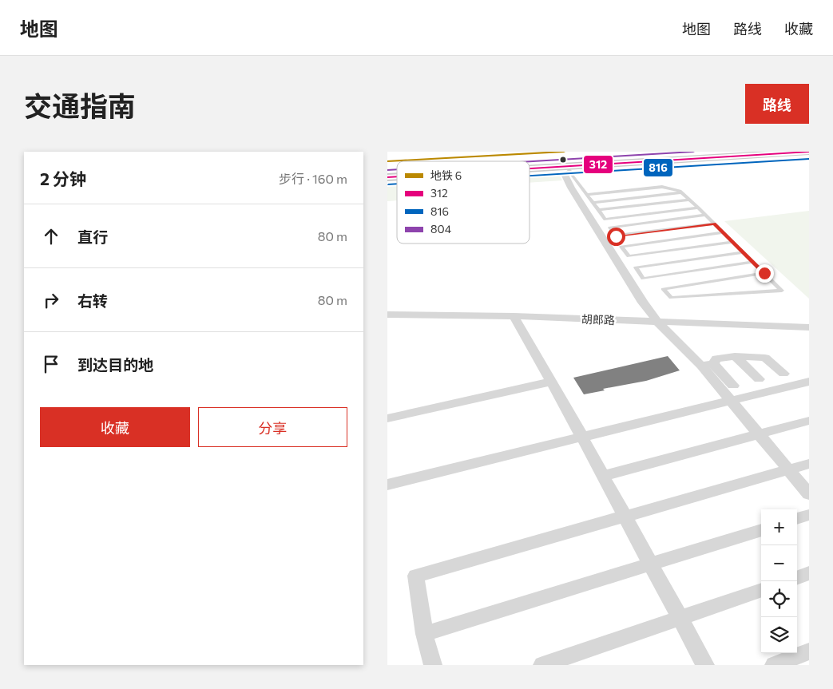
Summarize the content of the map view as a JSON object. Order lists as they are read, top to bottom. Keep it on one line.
{"streets":{"street":["胡郎路"]},"lines":["metro line 6","transit line 312","transit line 804","transit line 816"],"legend":["地铁 6","312","816","804"],"page":{"header":"地图","nav":["地图","路线","收藏"],"title":"交通指南","buttons":["路线",["收藏","分享"]],"heading":["2 分钟","步行 · 160 m"],"list":[["直行","80 m"],["右转","80 m"],"到达目的地"],"map_buttons":["+","−"]}}
